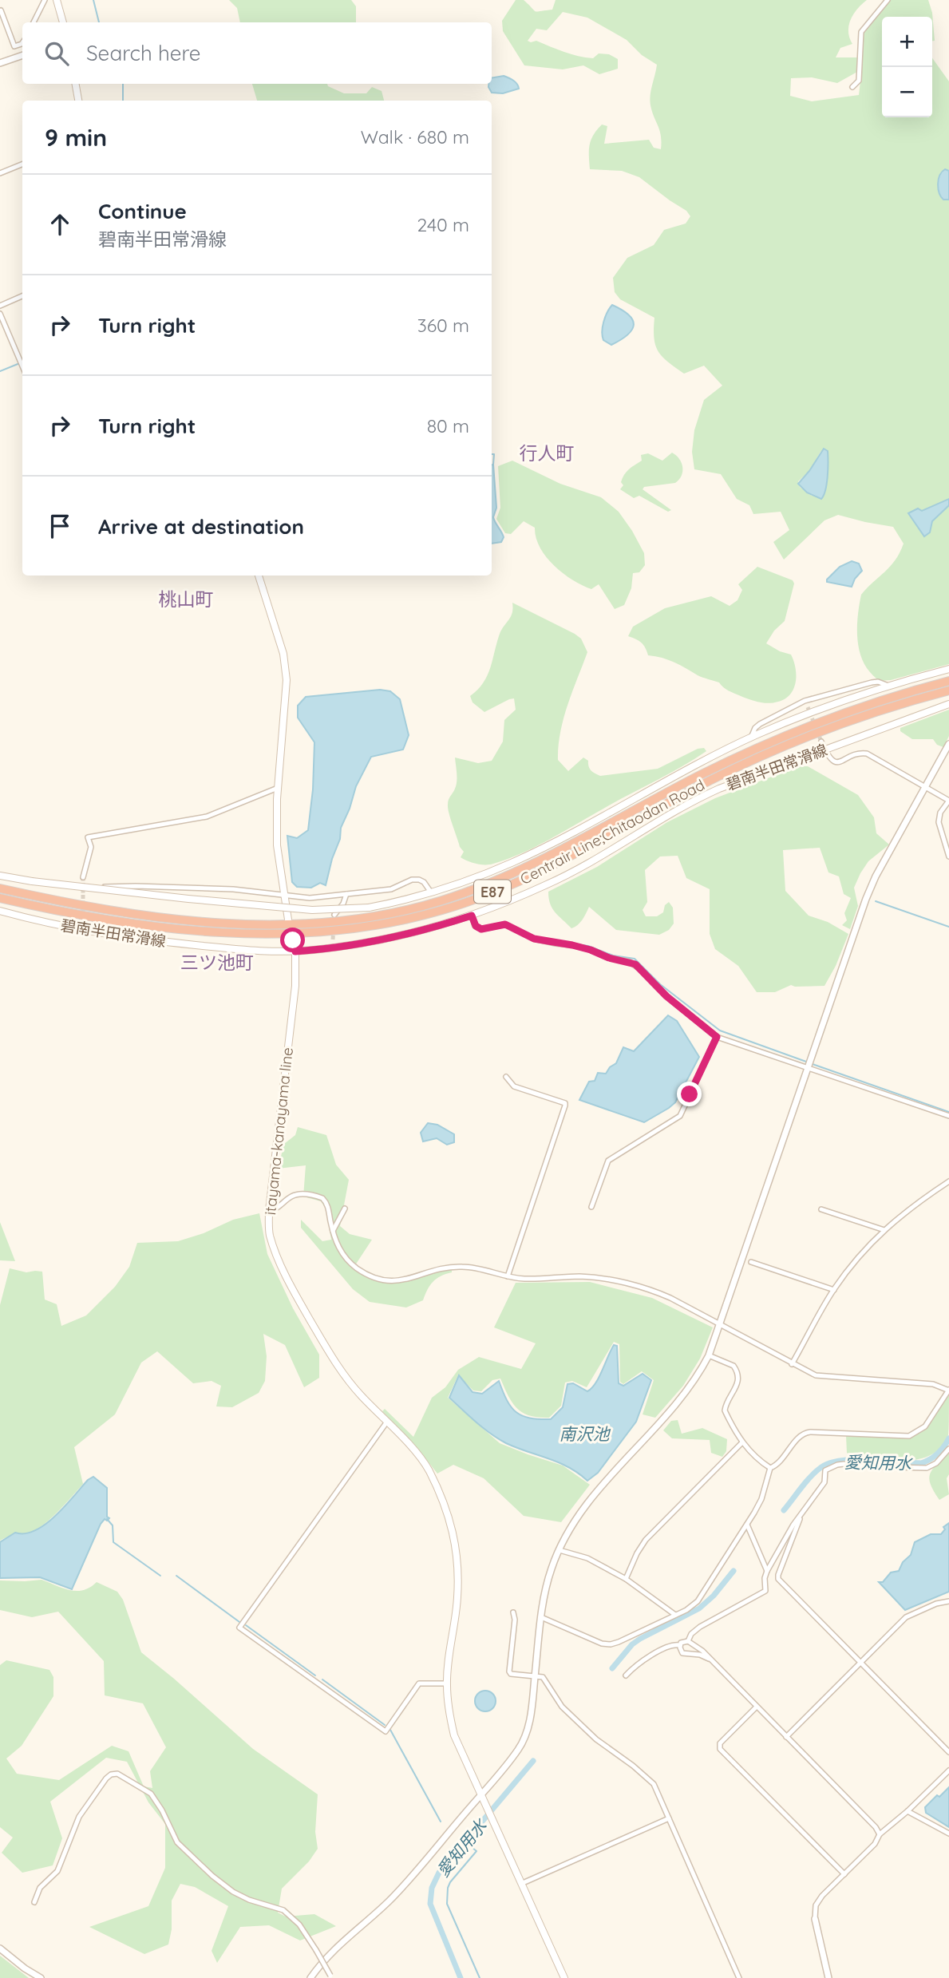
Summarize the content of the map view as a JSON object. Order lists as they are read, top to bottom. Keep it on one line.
{"streets":{"highway":["Centrair Line;Chitaodan Road","E87"],"main road":["碧南半田常滑線","itayama-kanayama line"]},"crossings":[["碧南半田常滑線","itayama-kanayama line"]],"districts":["行人町","桃山町","三ツ池町"],"water":["南沢池","愛知用水"],"page":{"map_buttons":["+","−"],"search":"Search here","heading":["9 min","Walk · 680 m"],"list":[["Continue","碧南半田常滑線","240 m"],["Turn right","360 m"],["Turn right","80 m"],"Arrive at destination"]}}
